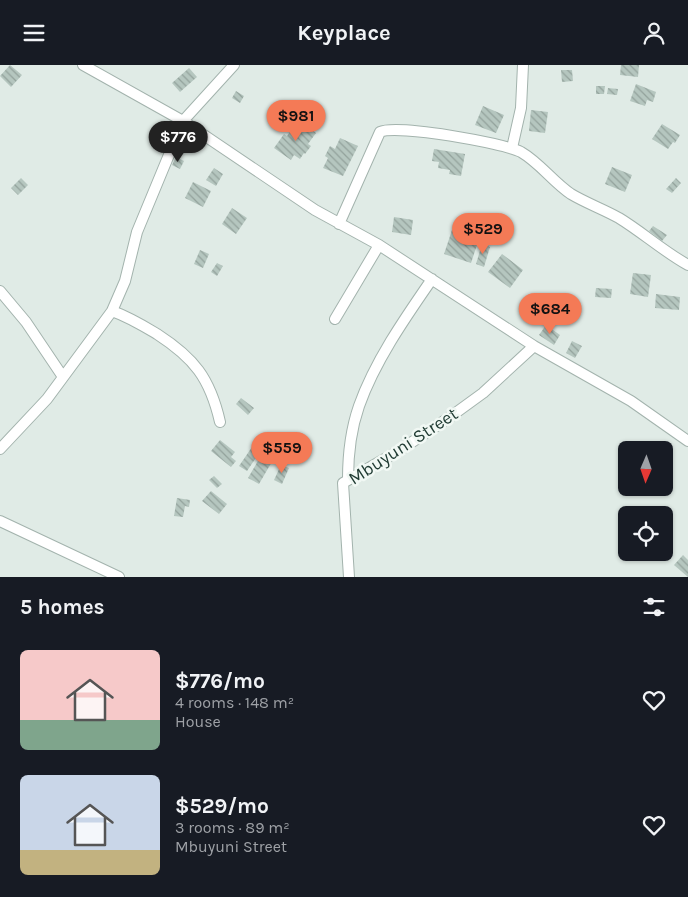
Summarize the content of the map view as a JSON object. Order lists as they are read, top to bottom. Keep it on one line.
{"streets":{"street":["Mbuyuni Street"]},"north":"bottom","page":{"header":"Keyplace","price":["$981","$776","$529","$684","$559"],"heading":"5 homes","list":[{"name":"$776/mo","note":"4 rooms · 148 m² · House"},{"name":"$529/mo","note":"3 rooms · 89 m² · Mbuyuni Street"}]}}
